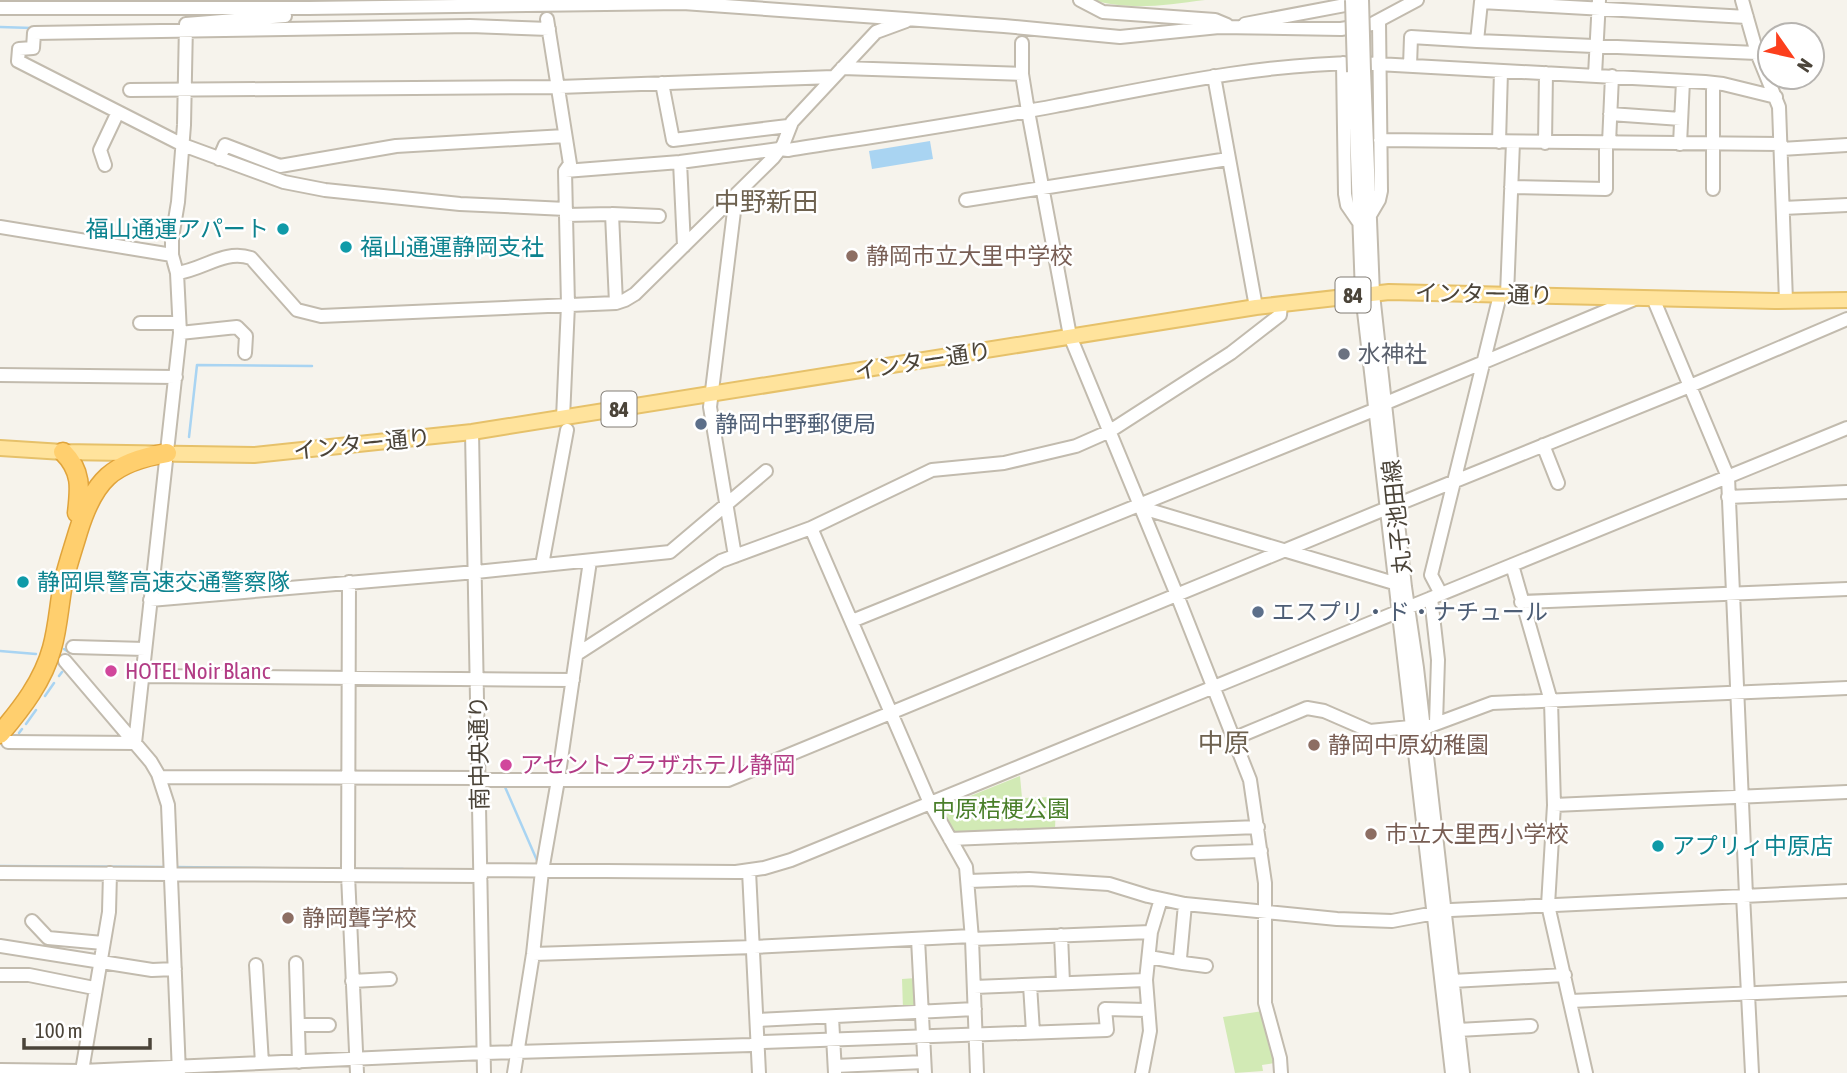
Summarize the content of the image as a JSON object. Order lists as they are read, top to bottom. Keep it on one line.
{"streets":{"main road":["インター通り","84"],"street":["丸子池田線","南中央通り"]},"crossings":[["インター通り","丸子池田線"],["インター通り","南中央通り"]],"districts":["中野新田","中原"],"parks":["中原桔梗公園"],"places":["福山通運アパート","福山通運静岡支社","静岡市立大里中学校","水神社","静岡中野郵便局","静岡県警高速交通警察隊","エスプリ・ド・ナチュール","HOTEL Noir Blanc","静岡中原幼稚園","アセントプラザホテル静岡","市立大里西小学校","アプリィ中原店","静岡聾学校"],"scale_bar":"100 m","north":"bottom right"}
